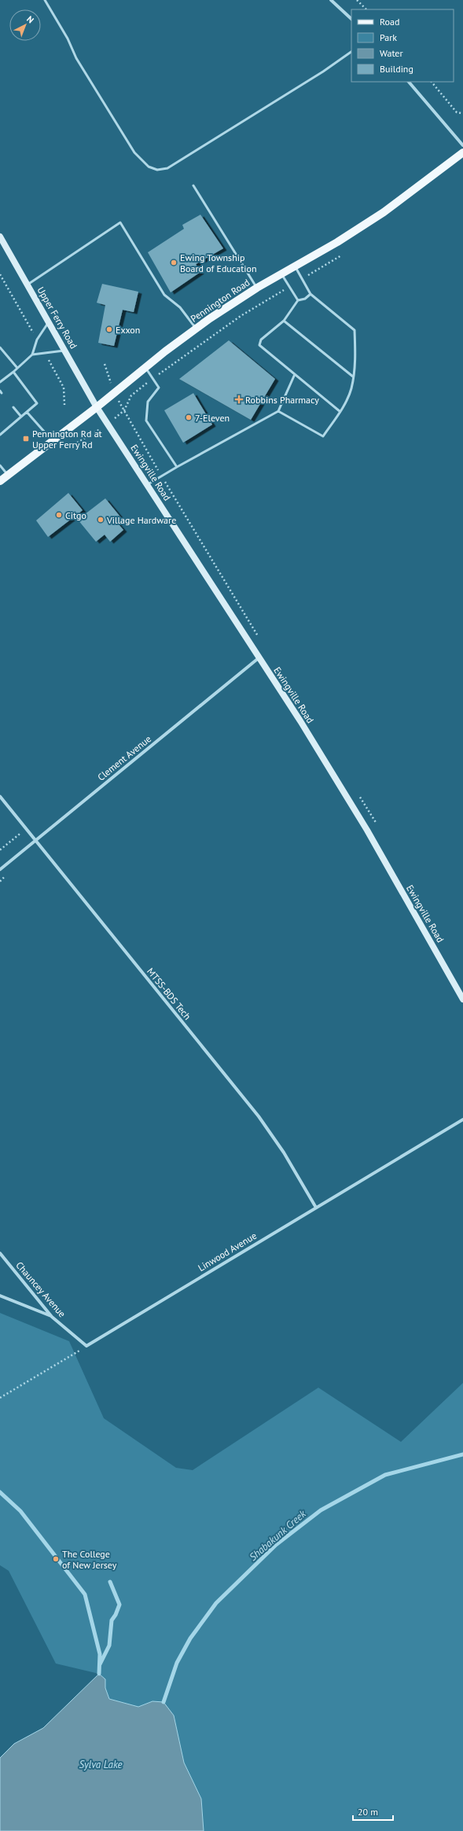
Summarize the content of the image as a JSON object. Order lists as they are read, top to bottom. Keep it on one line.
{"streets":{"main road":["Pennington Road","Upper Ferry Road","Ewingville Road"],"street":["Clement Avenue","MTSS-BDS Tech","Linwood Avenue","Chauncey Avenue"]},"crossings":[["Pennington Road","Upper Ferry Road"],["Pennington Road","Ewingville Road"],["Upper Ferry Road","Ewingville Road"],["Ewingville Road","Clement Avenue"],["Clement Avenue","MTSS-BDS Tech"],["MTSS-BDS Tech","Linwood Avenue"],["Linwood Avenue","Chauncey Avenue"]],"water":["Shabakunk Creek","Sylva Lake"],"places":{"other":["Ewing Township Board of Education","Exxon","7-Eleven","Citgo","Village Hardware","The College of New Jersey"],"health":["Robbins Pharmacy"],"transit":["Pennington Rd at Upper Ferry Rd"]},"legend":["Road","Park","Water","Building"],"scale_bar":"20 m","north":"top right"}
